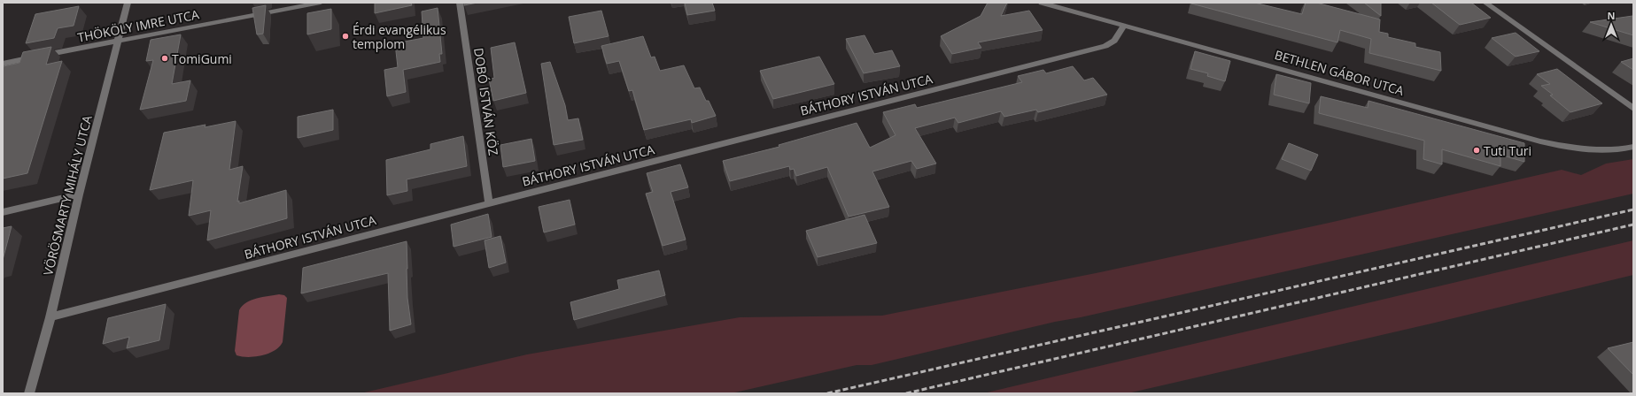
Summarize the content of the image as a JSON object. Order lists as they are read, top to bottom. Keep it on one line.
{"streets":{"street":["THÖKÖLY IMRE UTCA","BETHLEN GÁBOR UTCA","BÁTHORY ISTVÁN UTCA","DOBÓ ISTVÁN KÖZ","VÖRÖSMARTY MIHÁLY UTCA"]},"crossings":[["THÖKÖLY IMRE UTCA","VÖRÖSMARTY MIHÁLY UTCA"],["BETHLEN GÁBOR UTCA","BÁTHORY ISTVÁN UTCA"],["BÁTHORY ISTVÁN UTCA","DOBÓ ISTVÁN KÖZ"],["BÁTHORY ISTVÁN UTCA","VÖRÖSMARTY MIHÁLY UTCA"]],"places":["Érdi evangélikus templom","TomiGumi","Tuti Turi"],"north":"top"}
